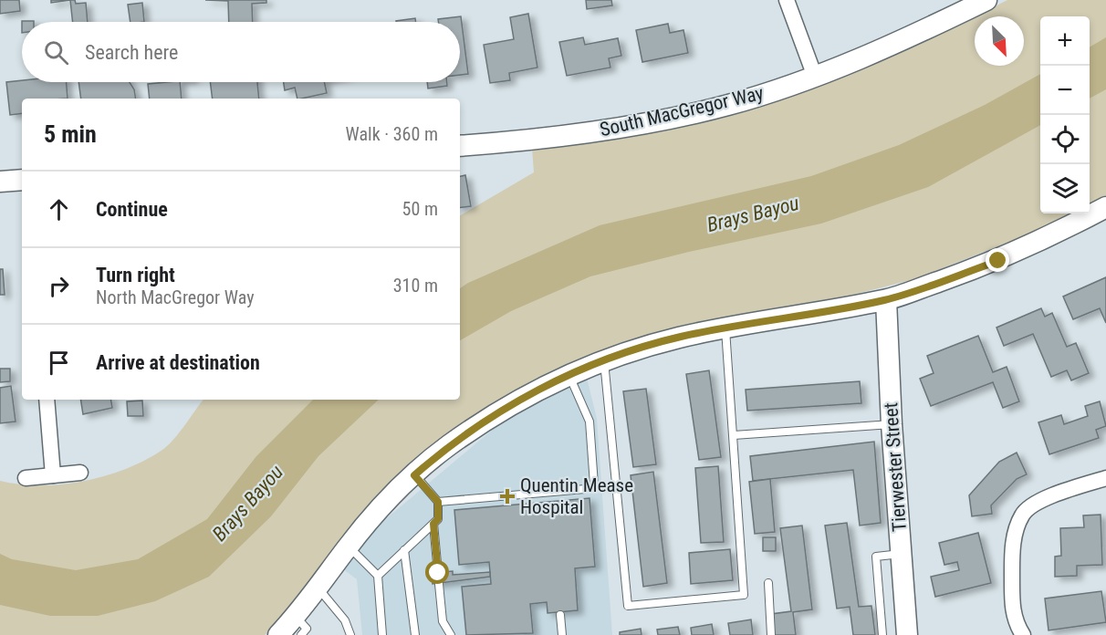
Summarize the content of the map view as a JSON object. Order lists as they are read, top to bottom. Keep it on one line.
{"streets":{"main road":["South MacGregor Way","Tierwester Street"]},"water":["Brays Bayou"],"places":{"health":["Quentin Mease Hospital"]},"north":"bottom right","page":{"map_buttons":["+","−"],"search":"Search here","heading":["5 min","Walk · 360 m"],"list":[["Continue","50 m"],["Turn right","North MacGregor Way","310 m"],"Arrive at destination"]}}
